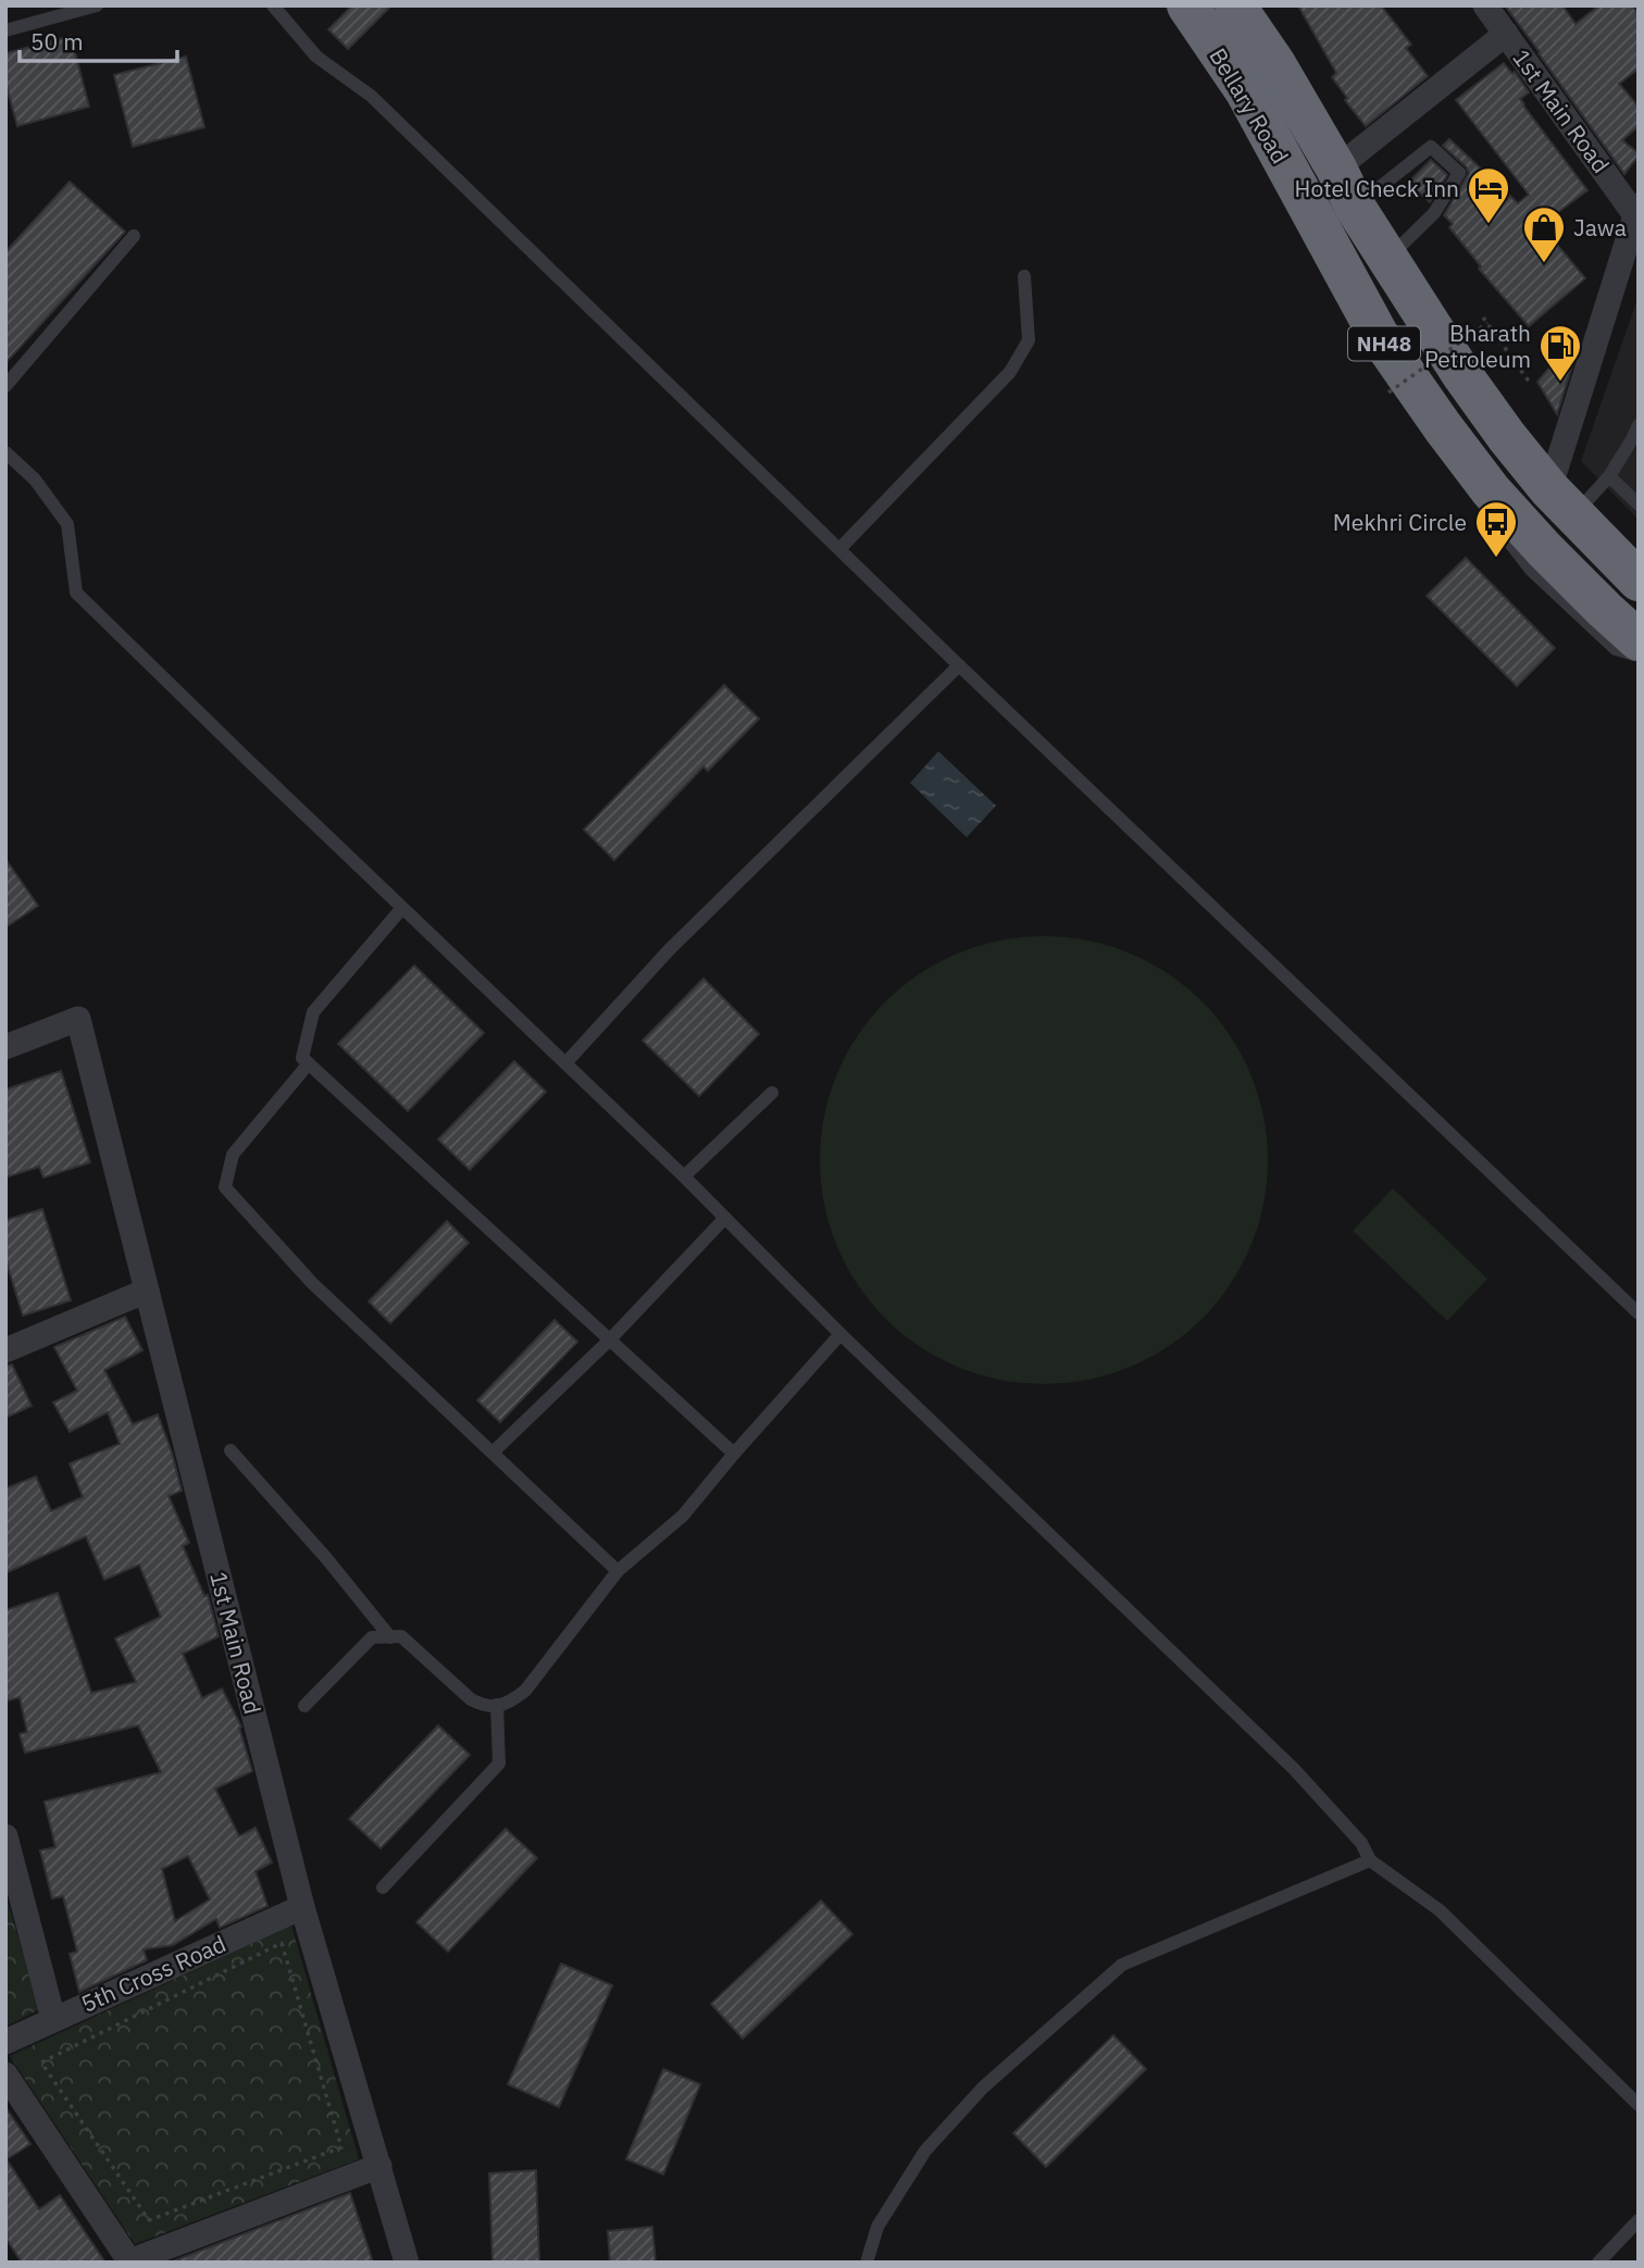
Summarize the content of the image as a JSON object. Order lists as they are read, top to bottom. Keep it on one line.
{"streets":{"highway":["Bellary Road","NH48"],"street":["1st Main Road","5th Cross Road"]},"crossings":[["1st Main Road","5th Cross Road"]],"places":{"hotel":["Hotel Check Inn"],"shop":["Jawa"],"fuel station":["Bharath Petroleum"],"bus stop":["Mekhri Circle"]},"scale_bar":"50 m"}
